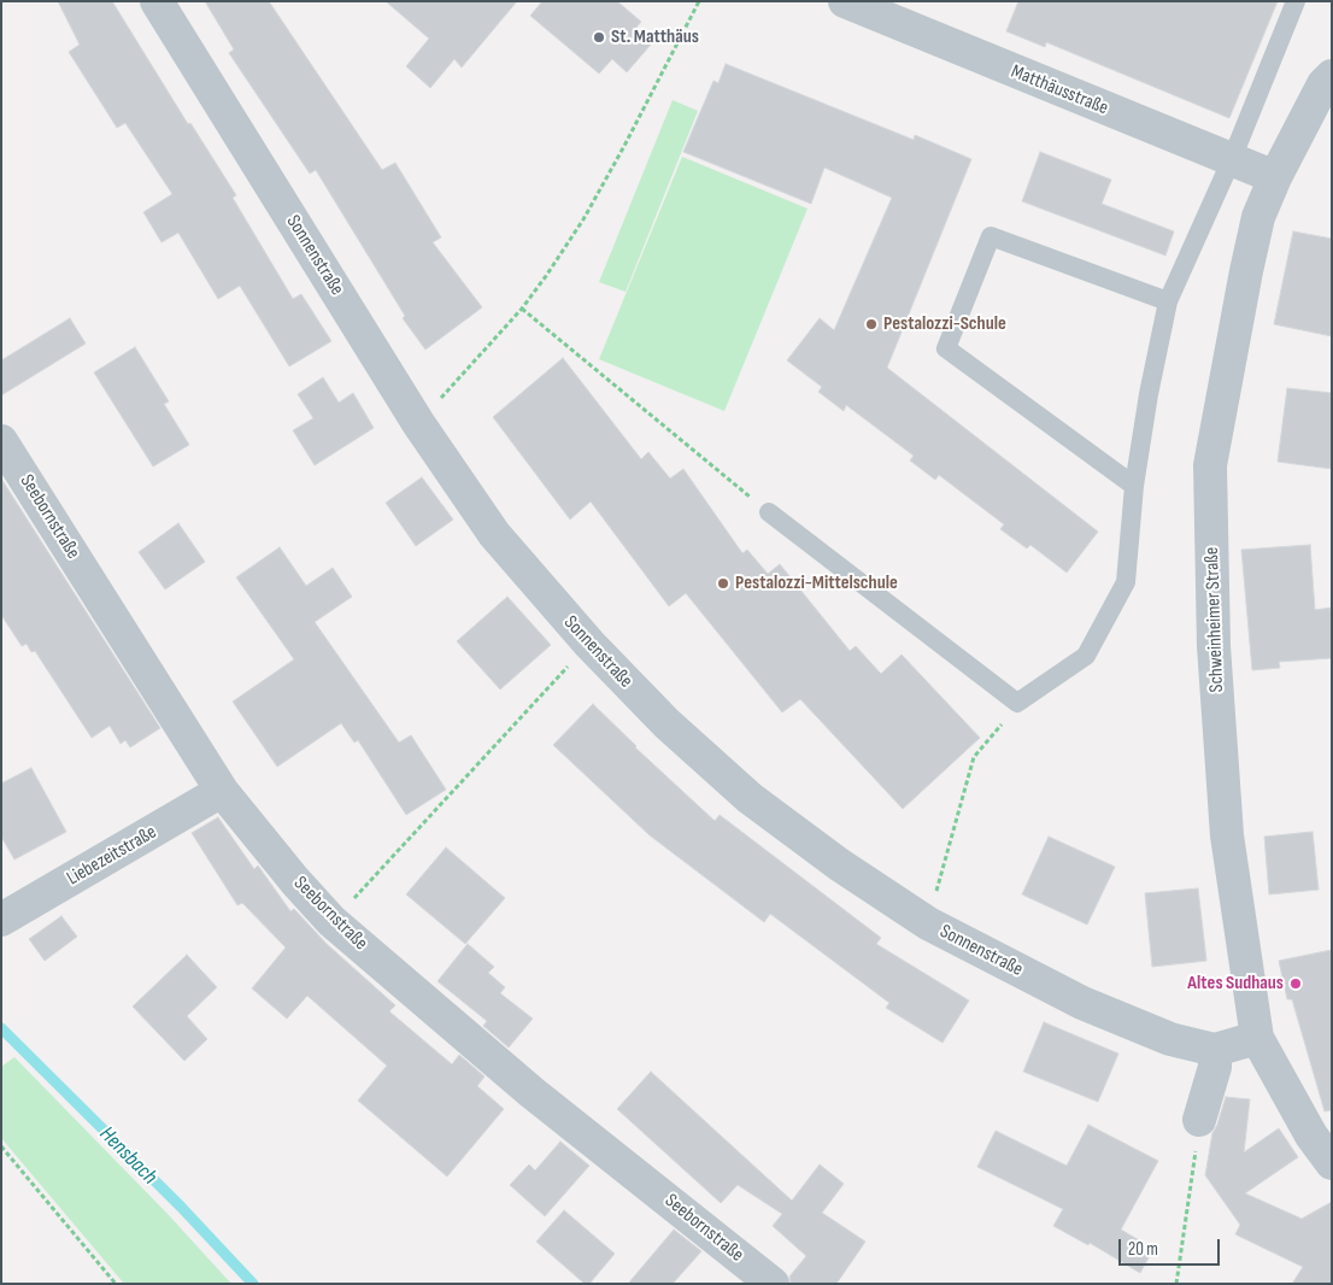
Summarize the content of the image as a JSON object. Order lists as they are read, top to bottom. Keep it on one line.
{"streets":{"street":["Matthäusstraße","Sonnenstraße","Seebornstraße","Schweinheimer Straße","Liebezeitstraße"]},"crossings":[["Matthäusstraße","Schweinheimer Straße"],["Sonnenstraße","Schweinheimer Straße"],["Seebornstraße","Liebezeitstraße"]],"water":["Hensbach"],"places":["St. Matthäus","Pestalozzi-Schule","Pestalozzi-Mittelschule","Altes Sudhaus"],"scale_bar":"20 m"}
